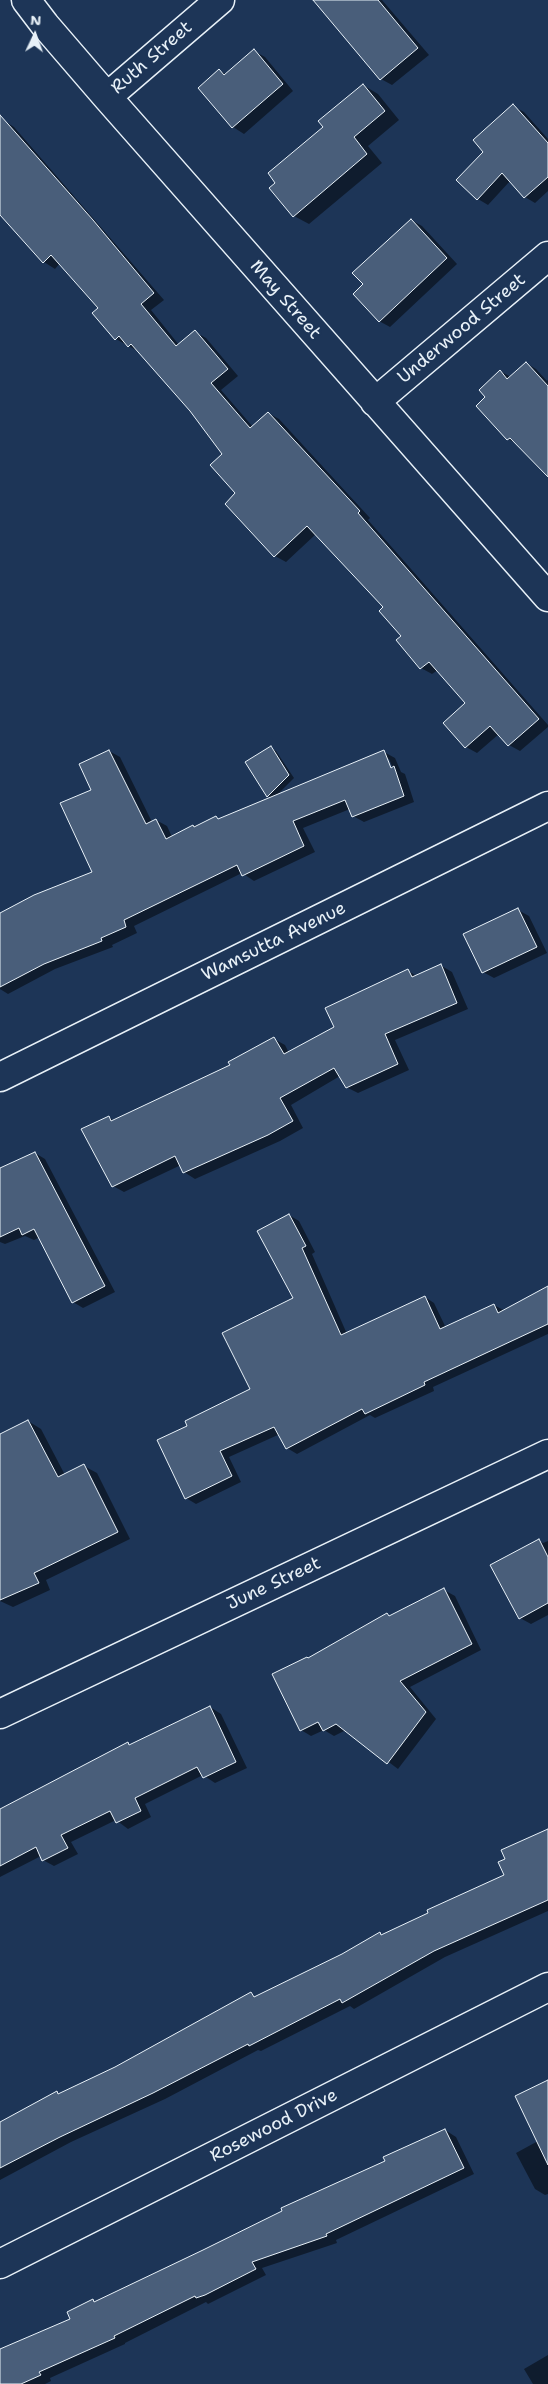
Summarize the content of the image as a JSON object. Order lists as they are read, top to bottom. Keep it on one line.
{"streets":{"street":["Ruth Street","May Street","Underwood Street","Wamsutta Avenue","June Street","Rosewood Drive"]},"crossings":[["Ruth Street","May Street"],["May Street","Underwood Street"]],"north":"top"}
